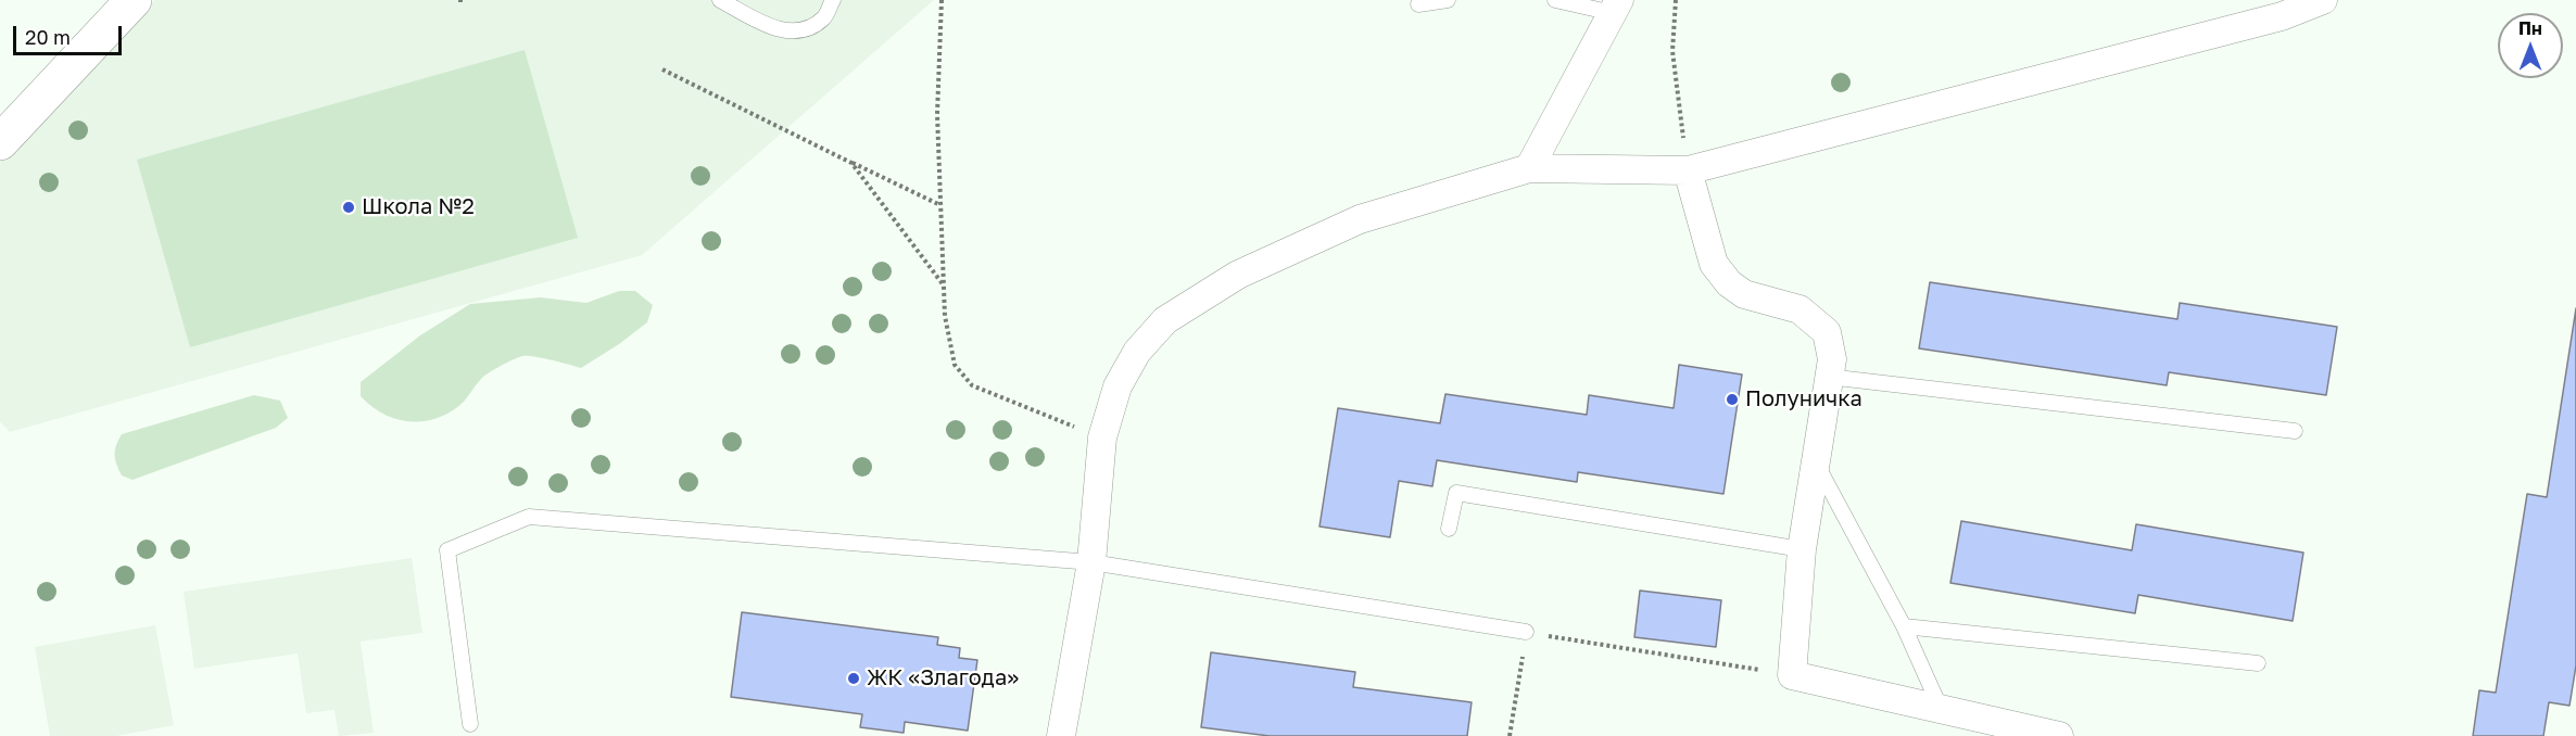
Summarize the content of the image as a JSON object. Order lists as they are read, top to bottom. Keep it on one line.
{"places":["Школа №2","Полуничка","ЖК «Злагода»"],"scale_bar":"20 m","north":"top"}
